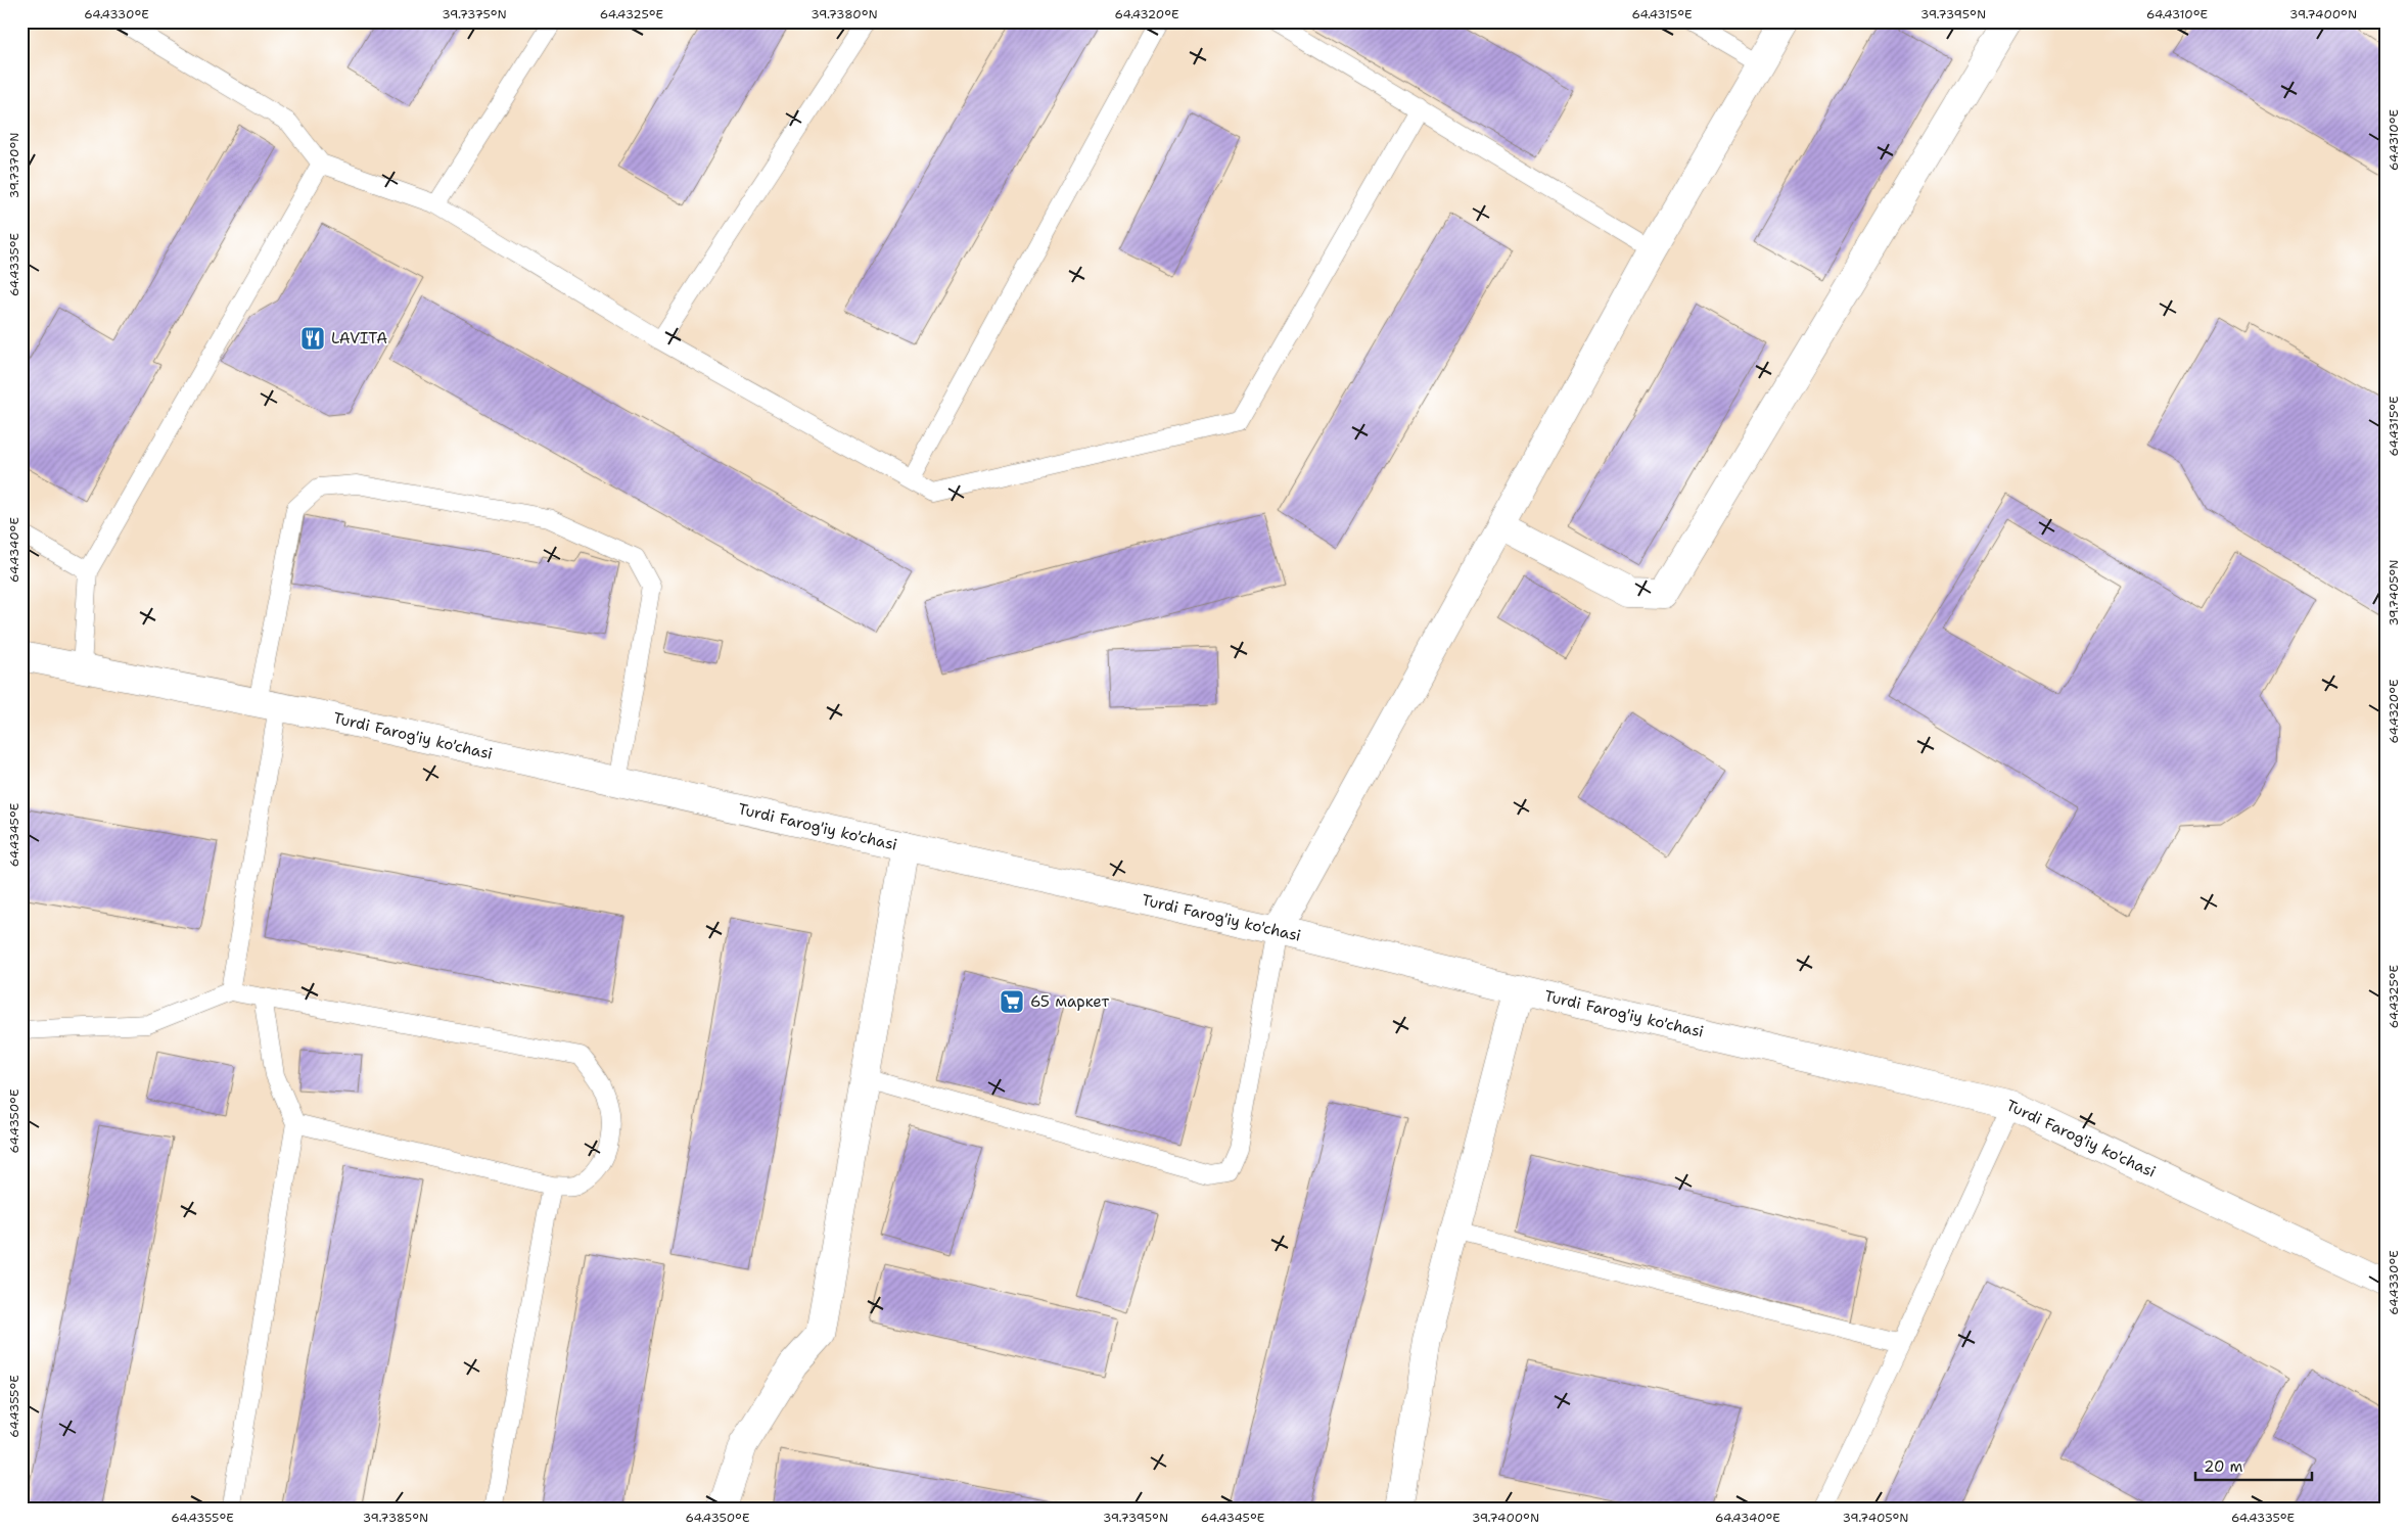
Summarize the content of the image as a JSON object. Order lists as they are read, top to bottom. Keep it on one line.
{"streets":{"street":["Turdi Farog'iy ko'chasi"]},"places":{"restaurant":["LAVITA"],"supermarket":["65 маркет"]},"scale_bar":"20 m","coordinates":["64.4330°E","39.7375°N","64.4325°E","39.7380°N","64.4320°E","64.4315°E","39.7395°N","64.4310°E","39.7400°N","39.7370°N","64.4335°E","64.4340°E","39.7405°N","64.4345°E","64.4350°E","64.4355°E","39.7385°N"]}
